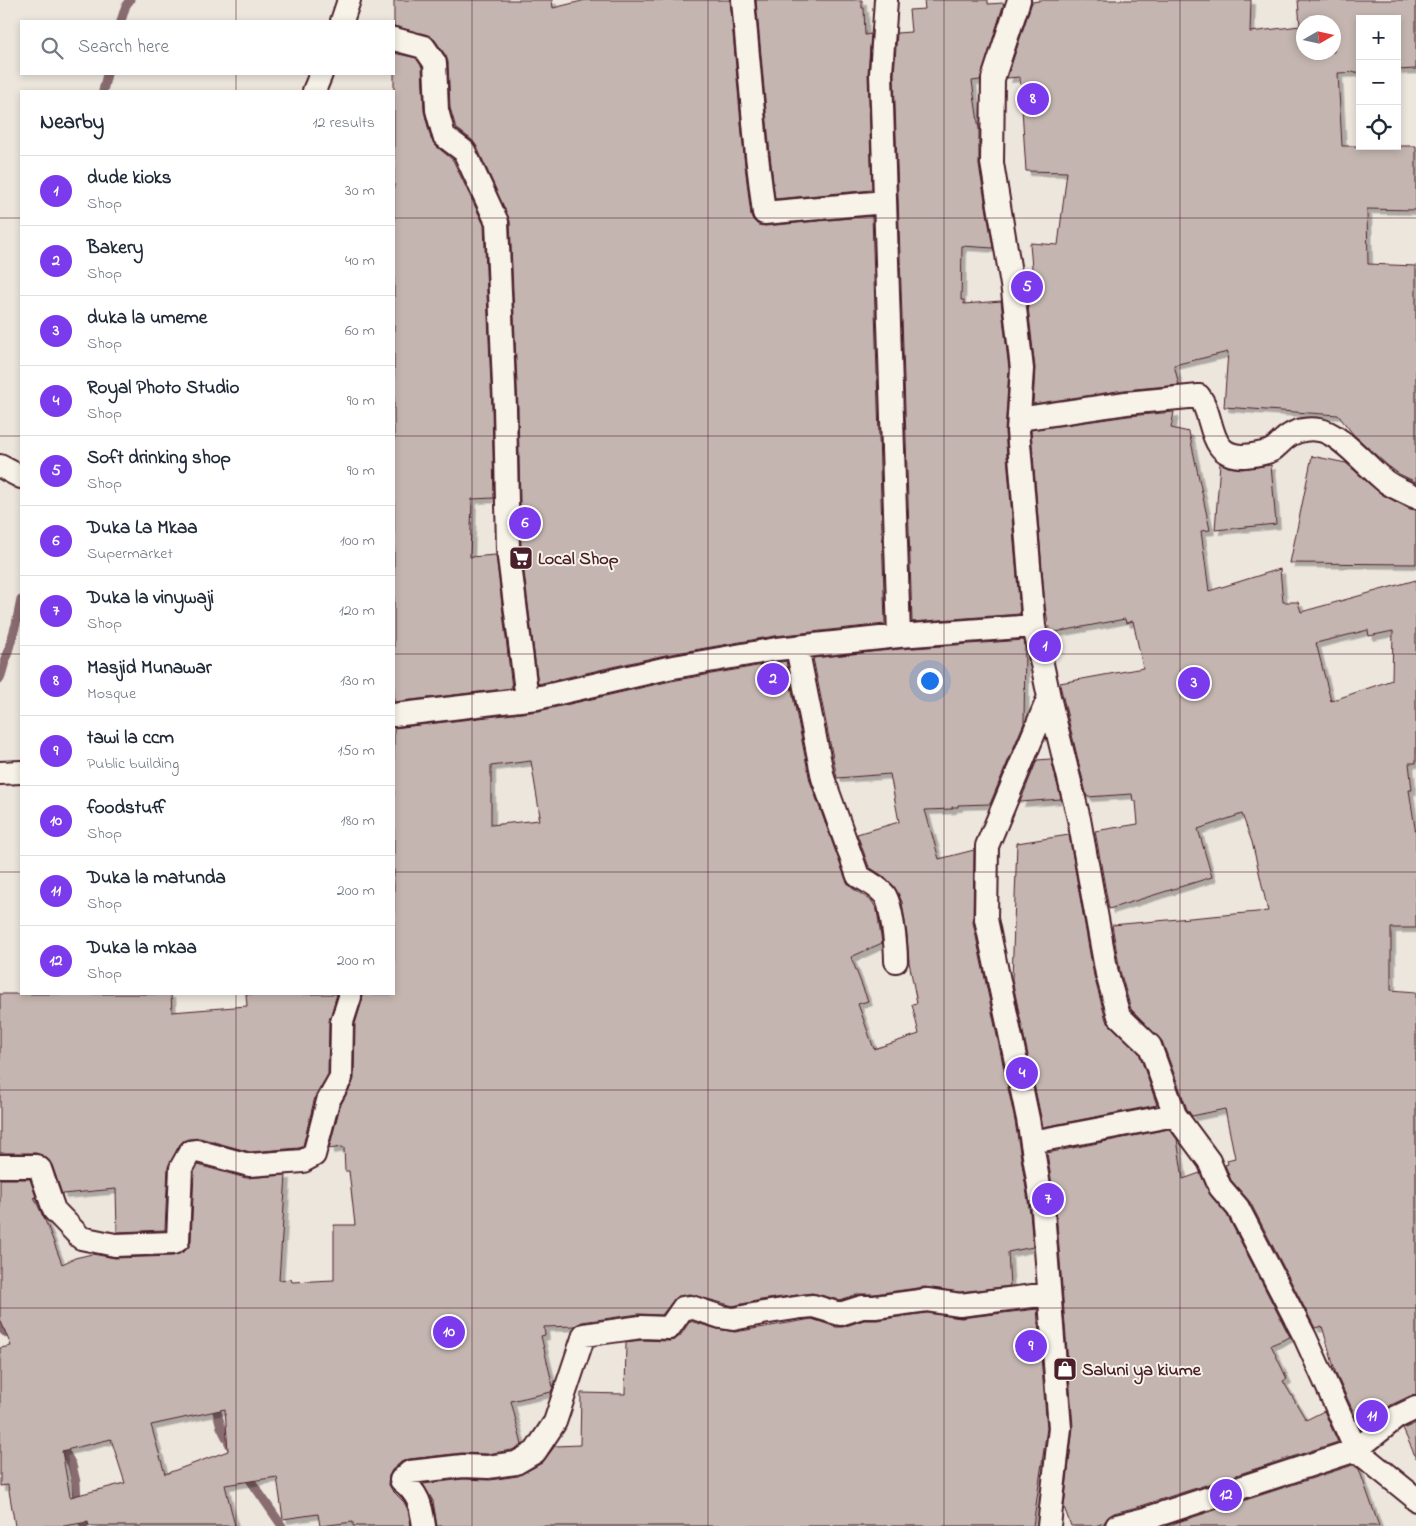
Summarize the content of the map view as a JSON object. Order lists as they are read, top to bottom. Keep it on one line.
{"places":{"supermarket":["Local Shop"],"shop":["Saluni ya kiume"]},"north":"right","page":{"map_buttons":["+","−"],"search":"Search here","pins":["8","5","6","1","2","3","4","7","10","9","11","12"],"heading":["Nearby","12 results"],"list":[{"mark":"1","name":"dude kioks","note":"Shop","value":"30 m"},{"mark":"2","name":"Bakery","note":"Shop","value":"40 m"},{"mark":"3","name":"duka la umeme","note":"Shop","value":"60 m"},{"mark":"4","name":"Royal Photo Studio","note":"Shop","value":"90 m"},{"mark":"5","name":"Soft drinking shop","note":"Shop","value":"90 m"},{"mark":"6","name":"Duka La Mkaa","note":"Supermarket","value":"100 m"},{"mark":"7","name":"Duka la vinywaji","note":"Shop","value":"120 m"},{"mark":"8","name":"Masjid Munawar","note":"Mosque","value":"130 m"},{"mark":"9","name":"tawi la ccm","note":"Public building","value":"150 m"},{"mark":"10","name":"foodstuff","note":"Shop","value":"180 m"},{"mark":"11","name":"Duka la matunda","note":"Shop","value":"200 m"},{"mark":"12","name":"Duka la mkaa","note":"Shop","value":"200 m"}]}}
